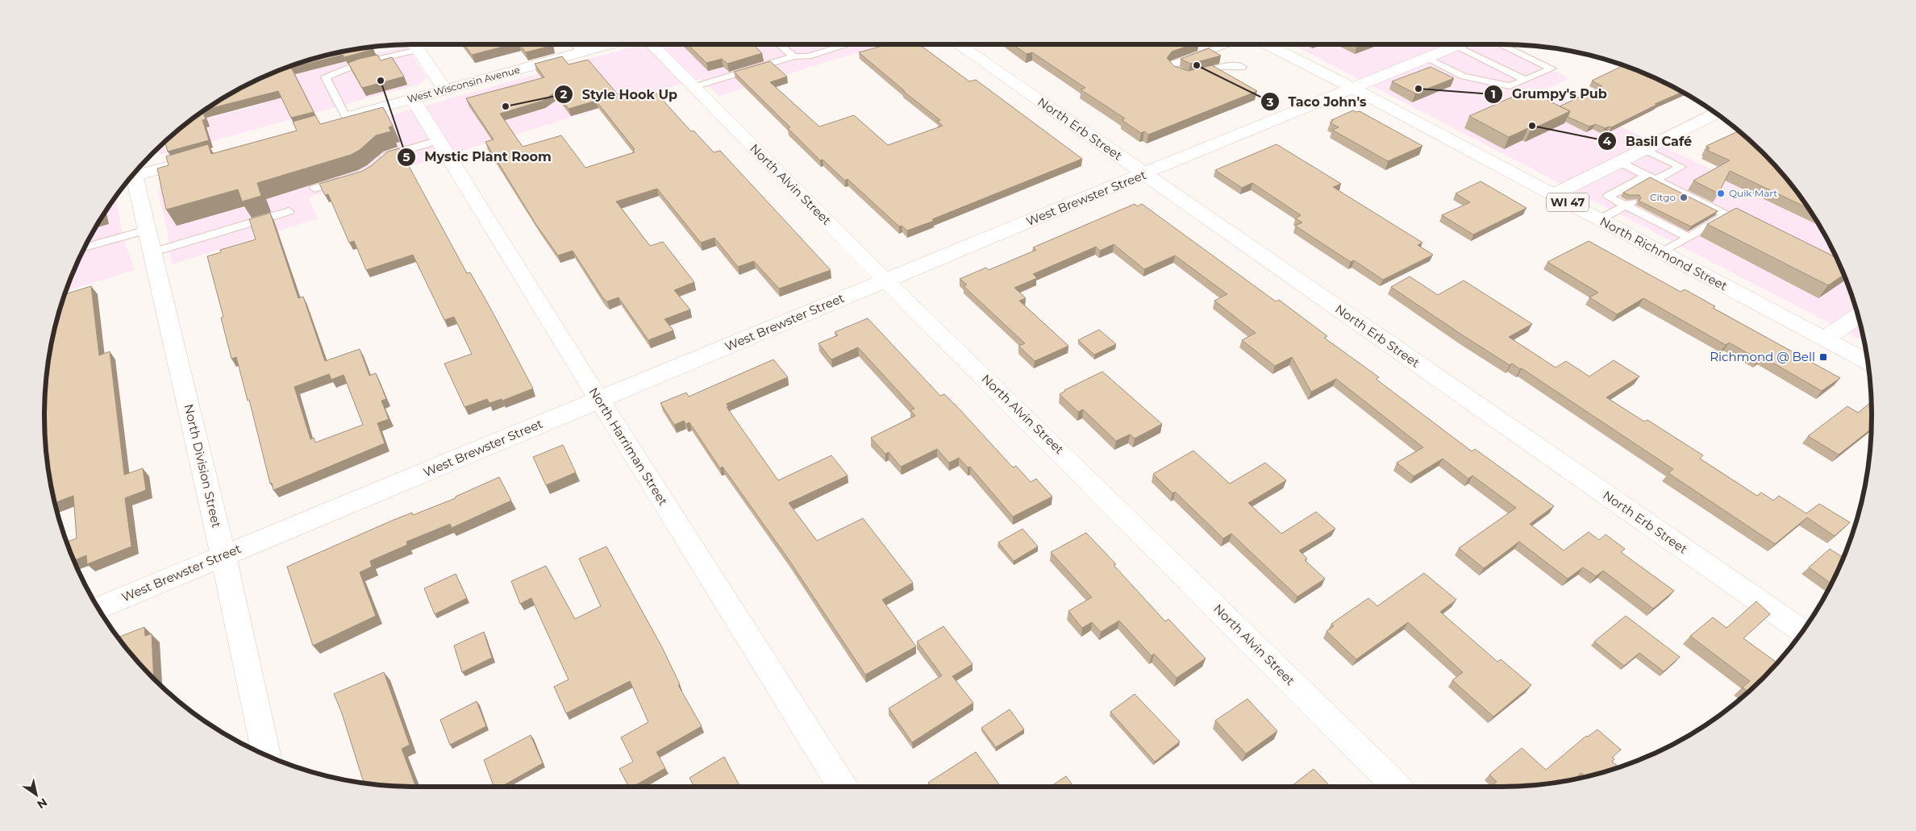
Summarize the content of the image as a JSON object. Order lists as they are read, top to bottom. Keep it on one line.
{"streets":{"street":["West Wisconsin Avenue","North Erb Street","North Alvin Street","West Brewster Street","WI 47","North Richmond Street","North Harriman Street","North Division Street"]},"crossings":[["West Wisconsin Avenue","North Harriman Street"],["North Erb Street","West Brewster Street"],["North Alvin Street","West Brewster Street"],["West Brewster Street","North Richmond Street"],["West Brewster Street","North Harriman Street"],["West Brewster Street","North Division Street"]],"places":{"other":["Taco John's","Mystic Plant Room","Grumpy's Pub","Style Hook Up","Basil Café","Quik Mart","Citgo"],"transit":["Richmond @ Bell"]},"north":"bottom right"}
